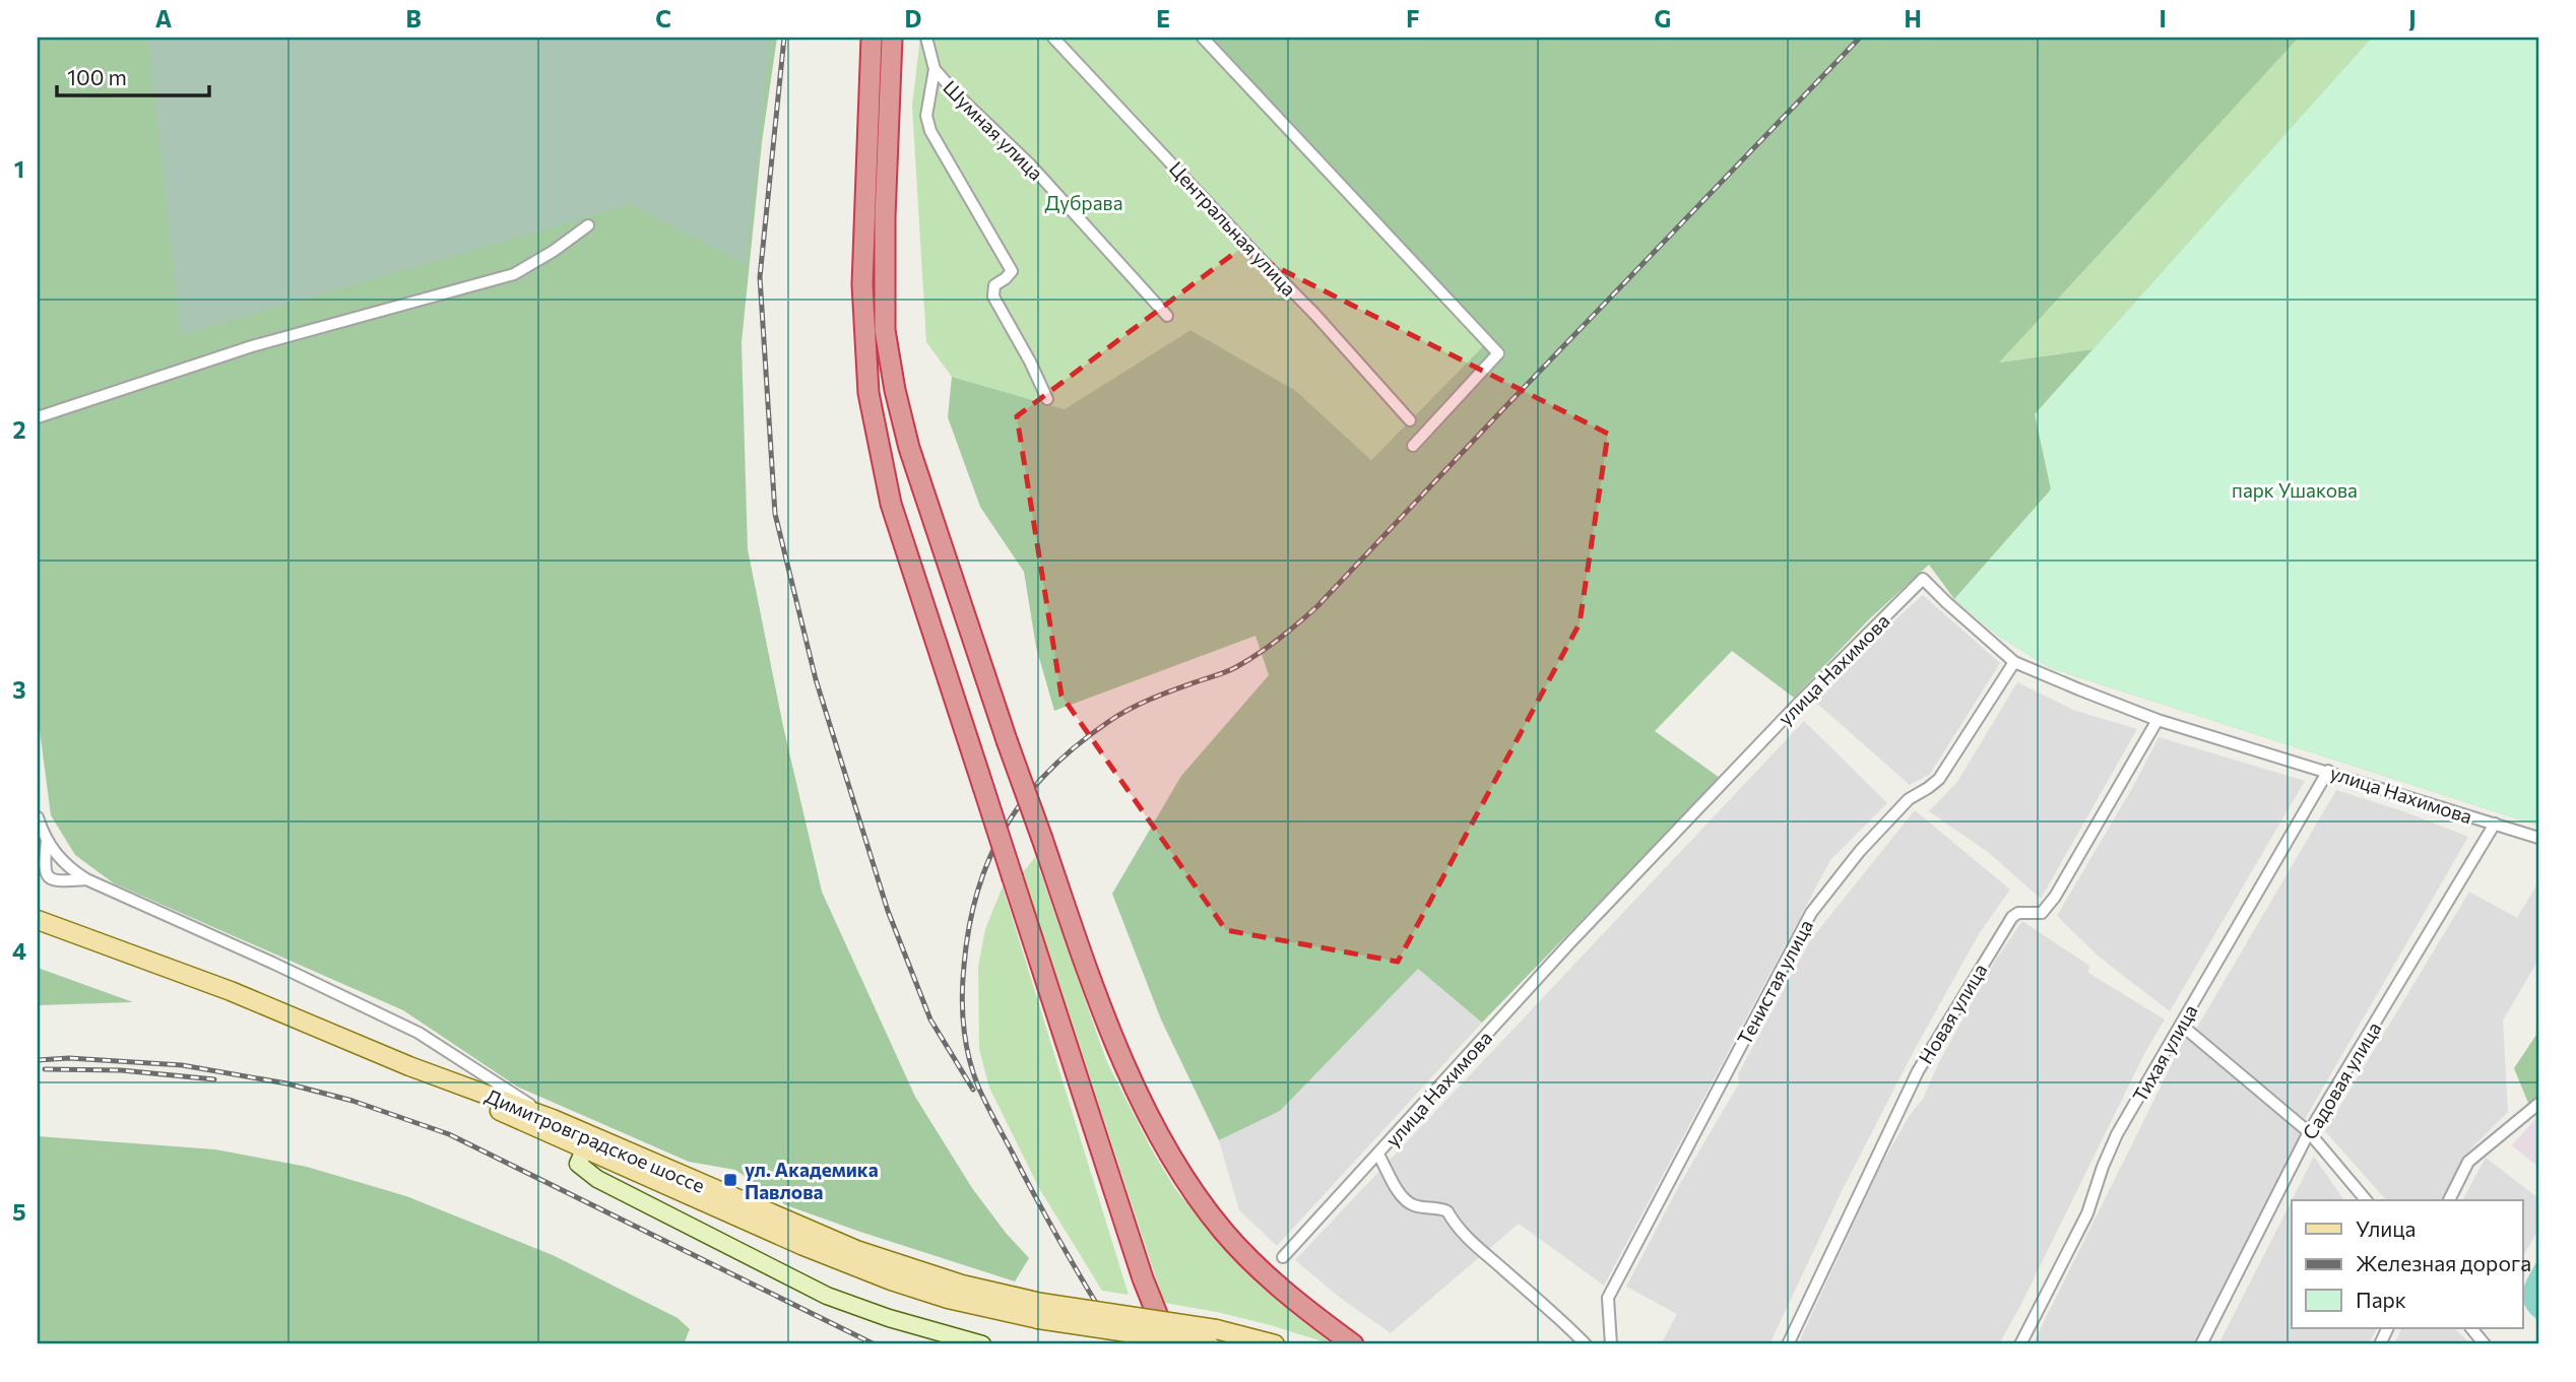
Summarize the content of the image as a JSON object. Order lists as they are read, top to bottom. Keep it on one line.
{"streets":{"main road":["Димитровградское шоссе"],"street":["Шумная улица","Центральная улица","улица Нахимова","Тенистая улица","Новая улица","Тихая улица","Садовая улица"]},"crossings":[["улица Нахимова","Тенистая улица"],["улица Нахимова","Новая улица"],["улица Нахимова","Тихая улица"],["улица Нахимова","Садовая улица"]],"parks":["Дубрава","парк Ушакова"],"places":{"transit":["ул. Академика Павлова"]},"legend":["Улица","Железная дорога","Парк"],"scale_bar":"100 m","grid":{"columns":["A","B","C","D","E","F","G","H","I","J"],"rows":["1","2","3","4","5"]}}
